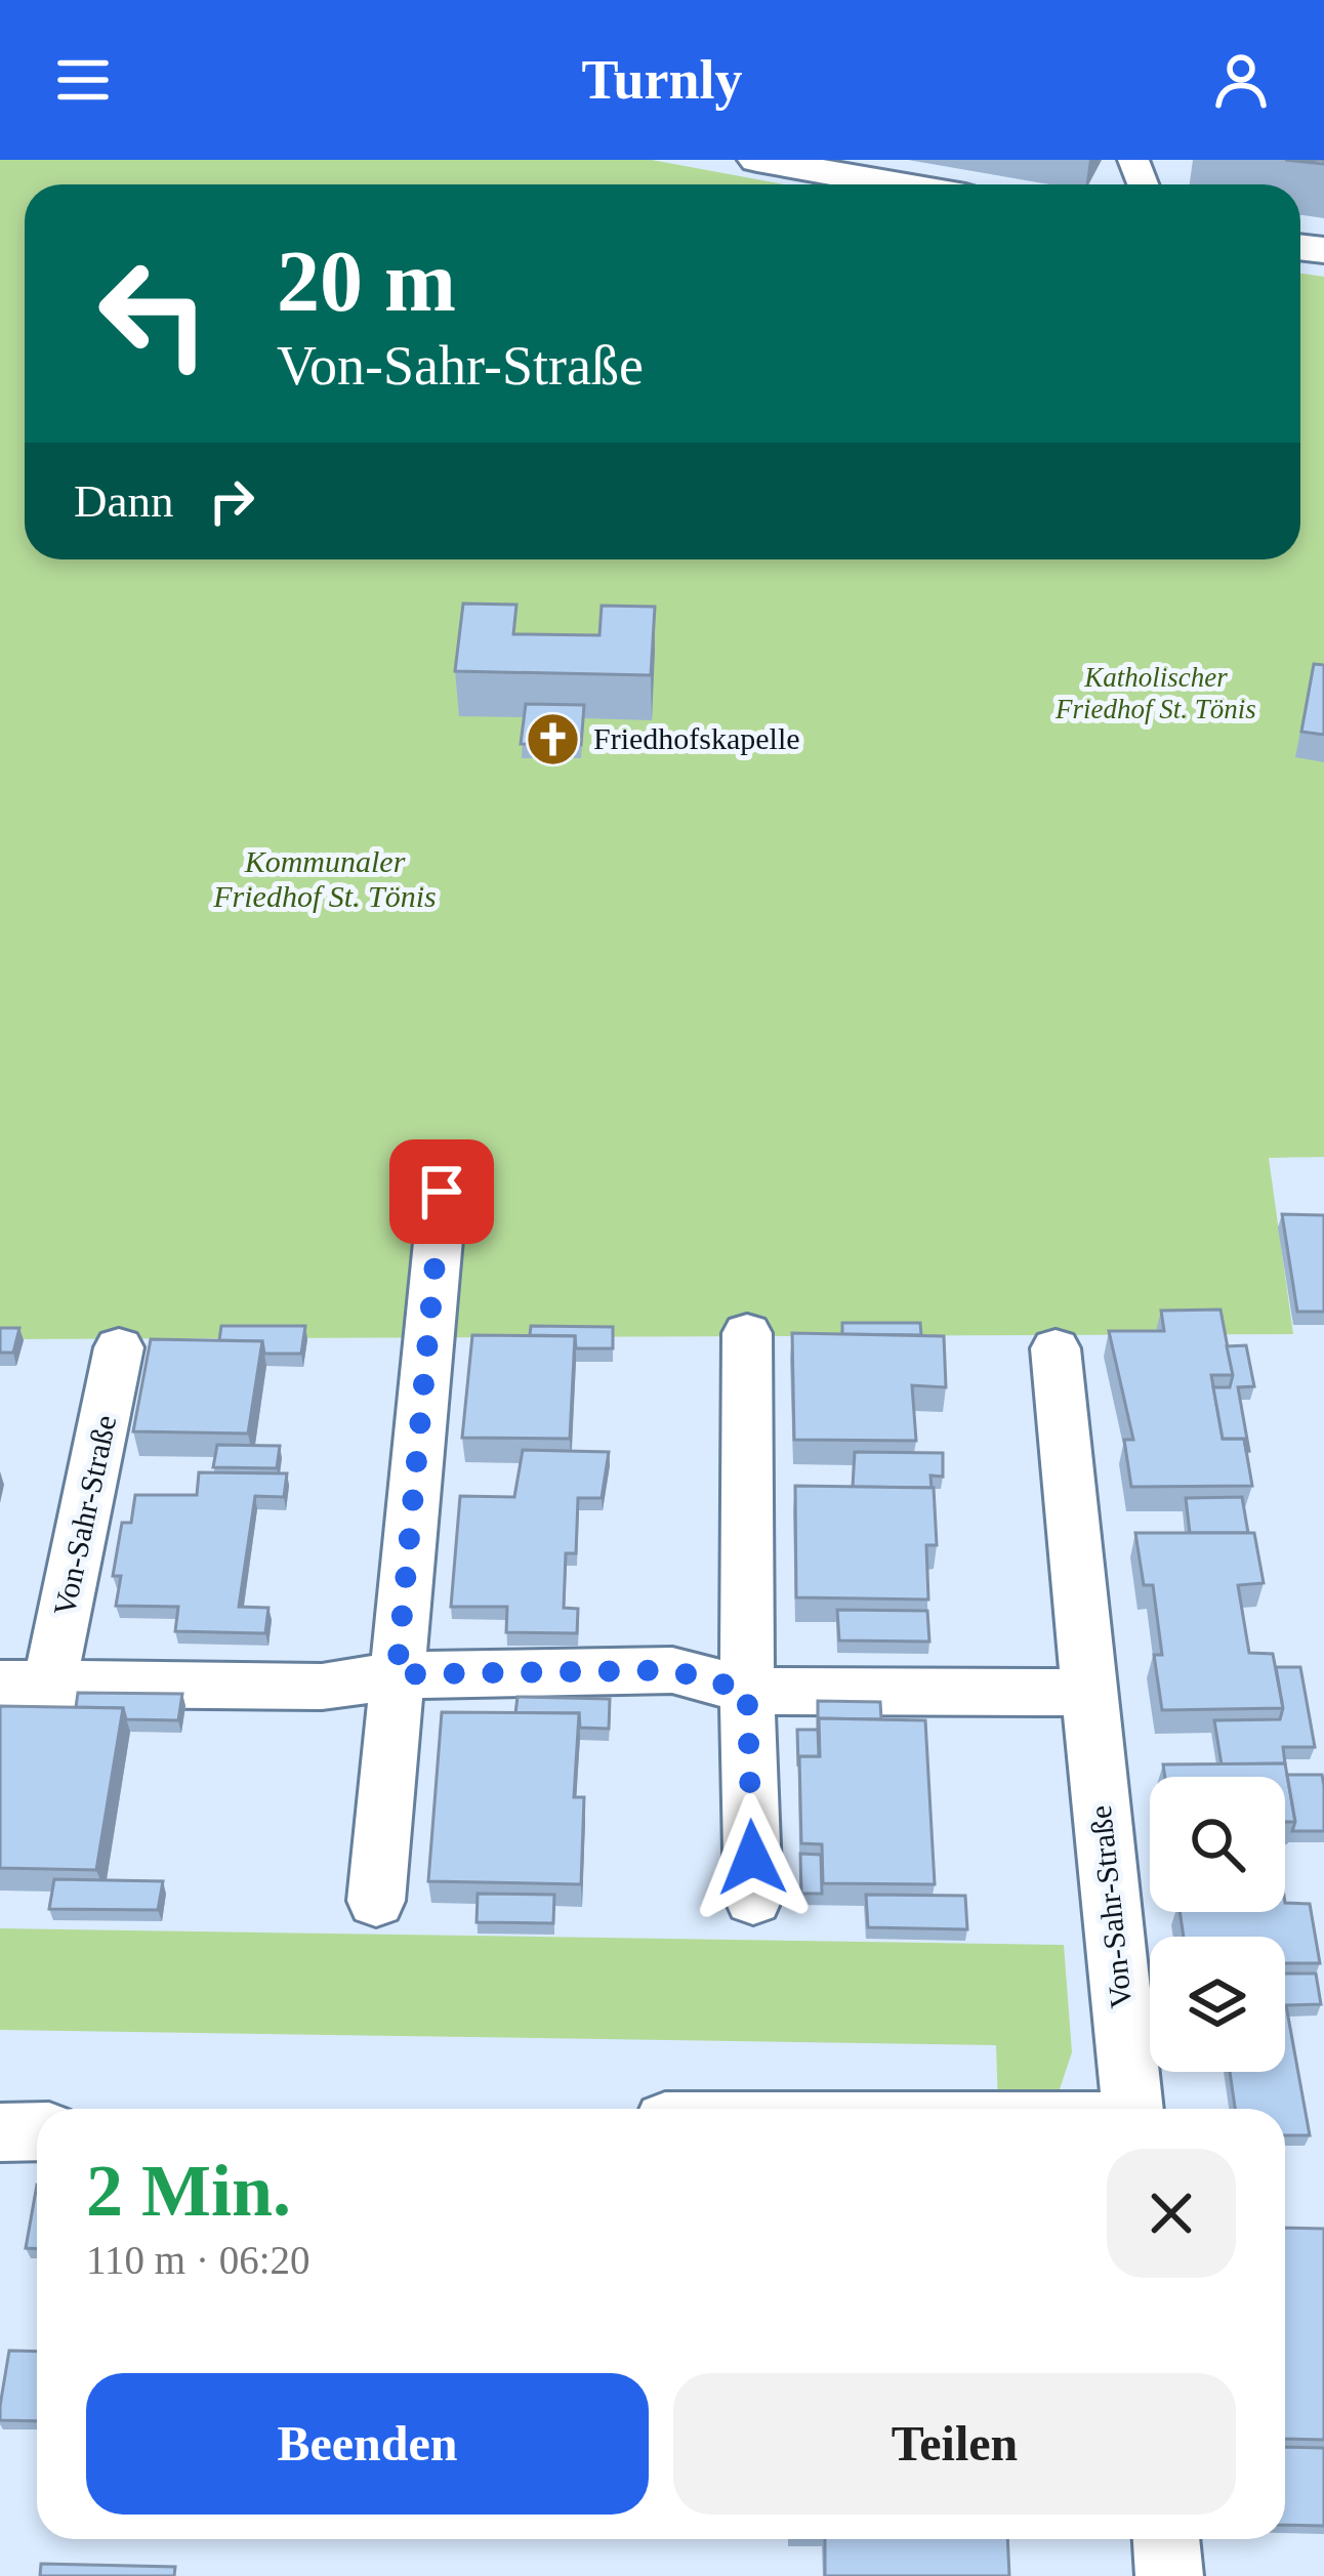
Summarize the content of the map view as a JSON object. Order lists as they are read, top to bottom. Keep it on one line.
{"streets":{"street":["Von-Sahr-Straße"]},"parks":["Katholischer Friedhof St. Tönis","Kommunaler Friedhof St. Tönis"],"places":{"church":["Friedhofskapelle"]},"page":{"header":"Turnly","turn":["20 m","Von-Sahr-Straße"],"then":"Dann","heading":["2 Min.","110 m · 06:20"],"buttons":["Beenden","Teilen"]}}
